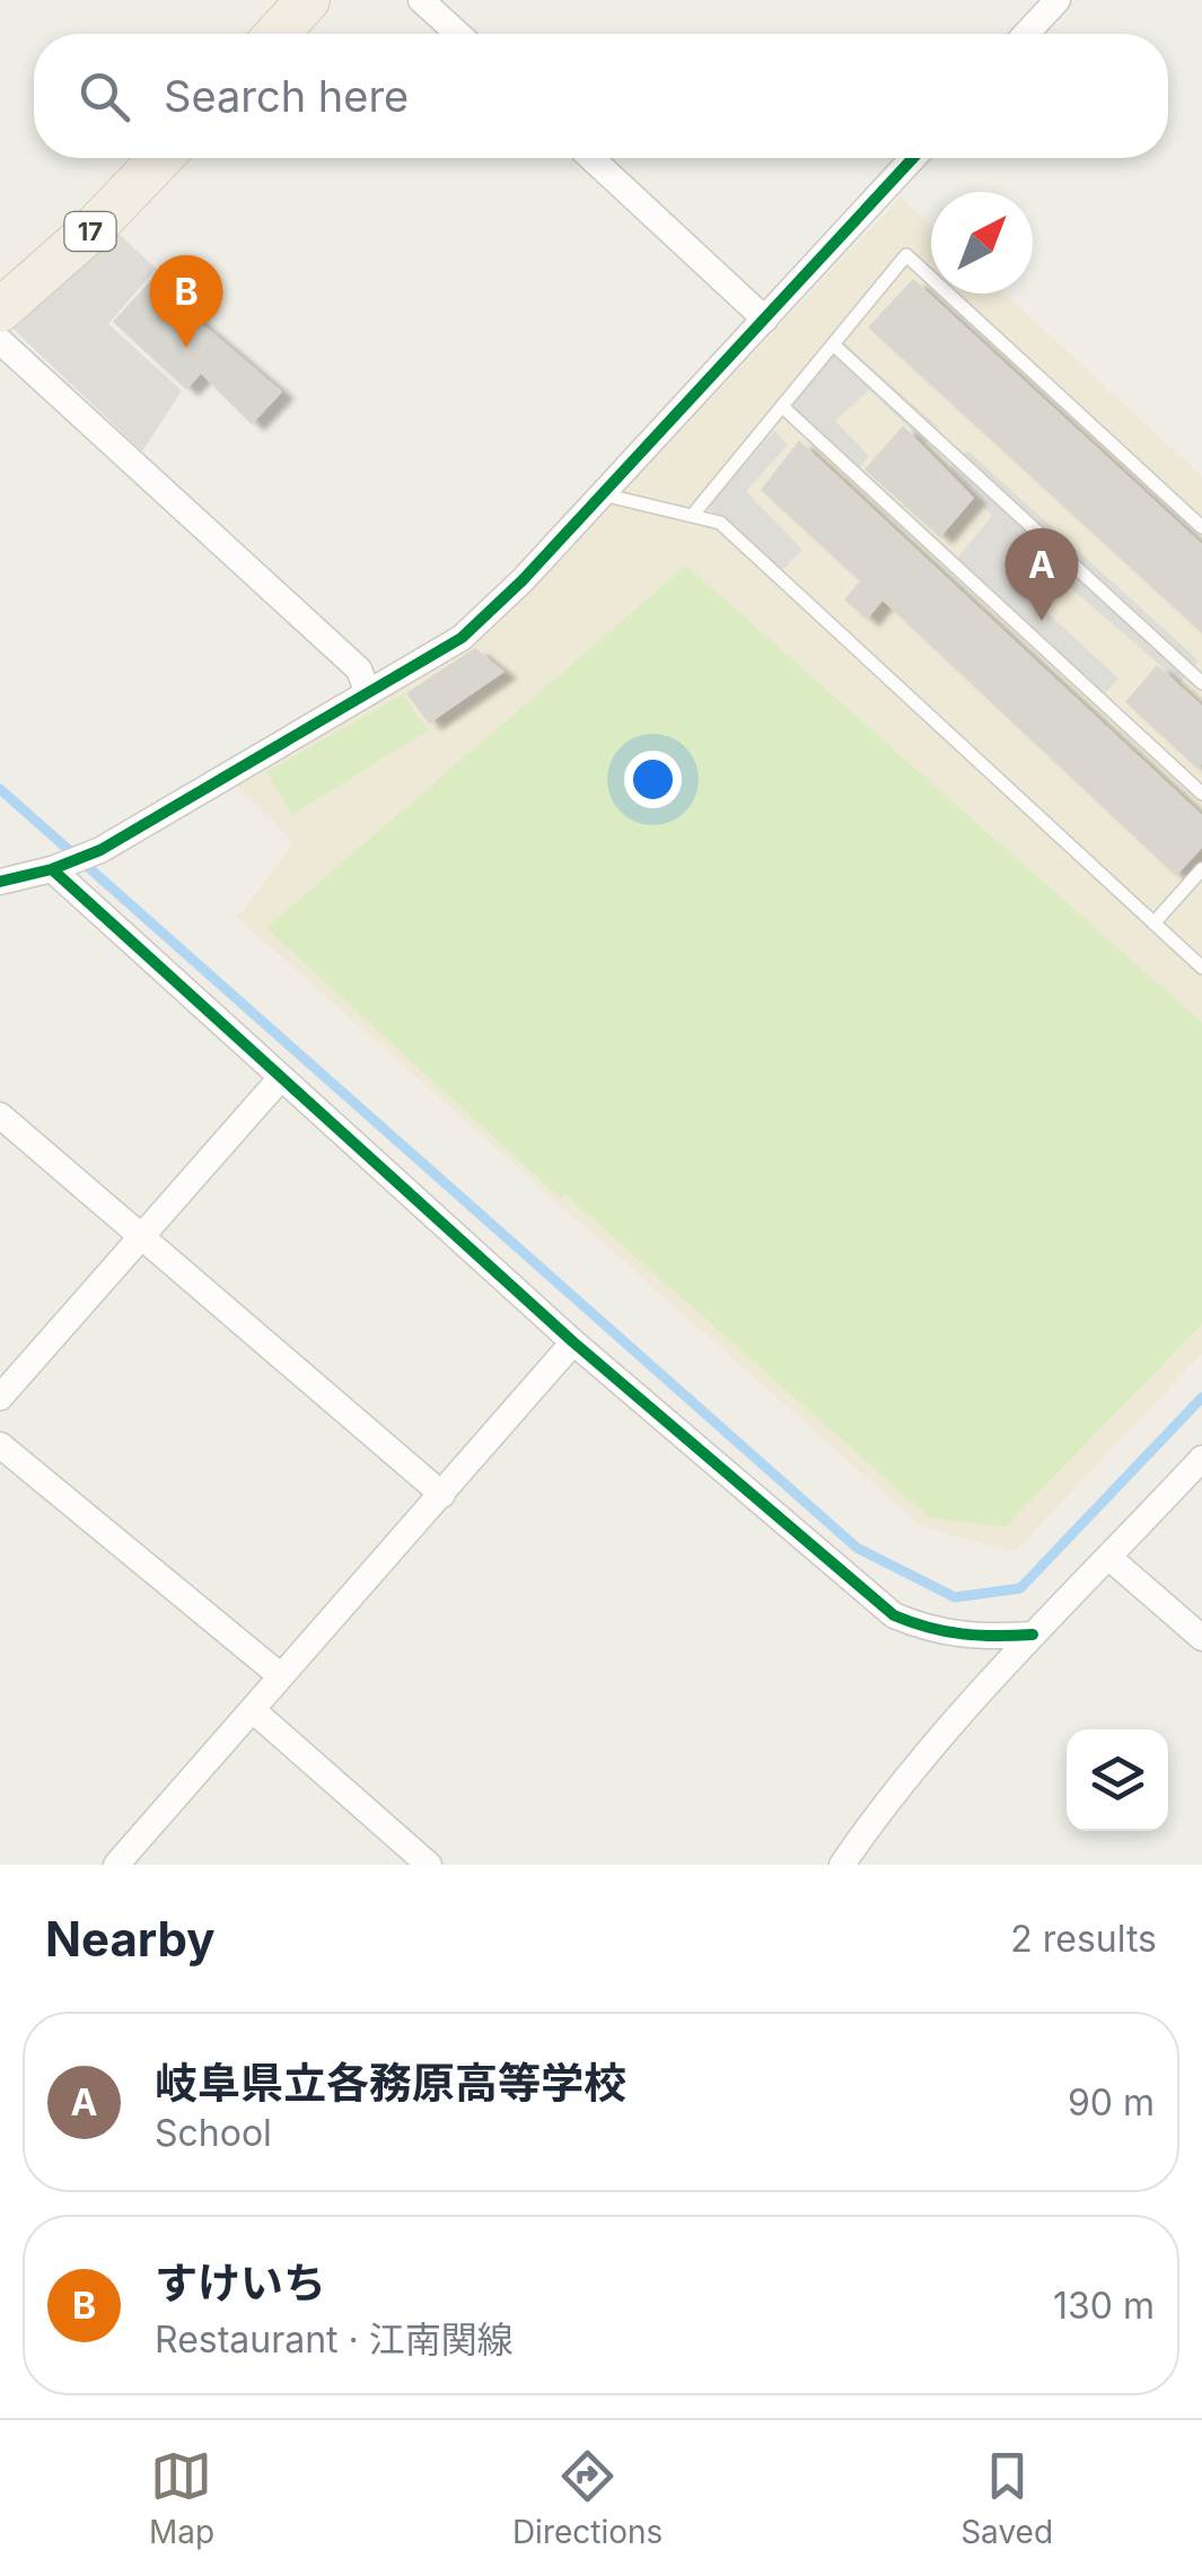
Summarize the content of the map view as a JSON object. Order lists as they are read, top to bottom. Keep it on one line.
{"streets":{"main road":["17"]},"north":"top right","page":{"search":"Search here","pins":["B","A"],"heading":["Nearby","2 results"],"list":[{"mark":"A","name":"岐阜県立各務原高等学校","note":"School","value":"90 m"},{"mark":"B","name":"すけいち","note":"Restaurant · 江南関線","value":"130 m"}],"nav":["Map","Directions","Saved"]}}
